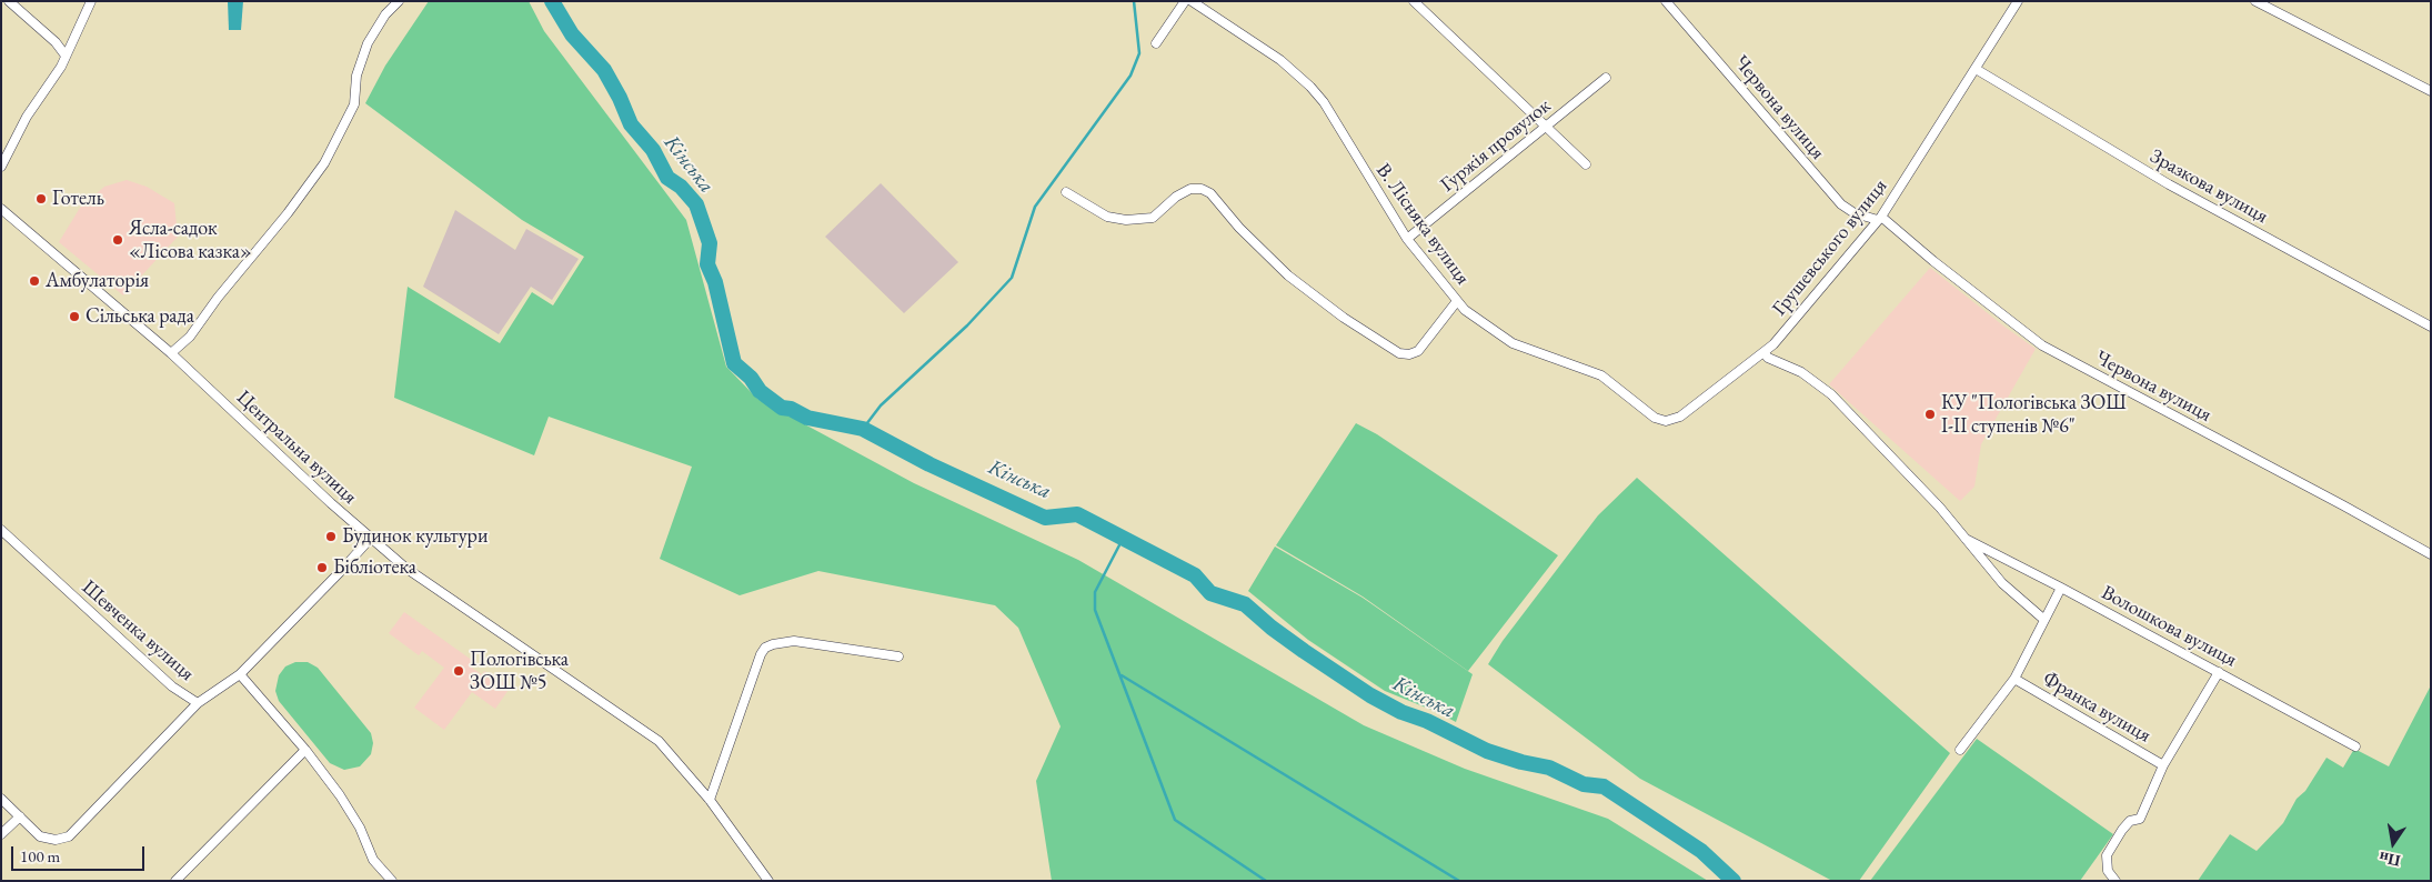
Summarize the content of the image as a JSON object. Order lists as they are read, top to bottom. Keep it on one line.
{"streets":{"street":["Червона вулиця","Гуржія провулок","Зразкова вулиця","В. Лісняка вулиця","Грушевського вулиця","Центральна вулиця","Волошкова вулиця","Шевченка вулиця","Франка вулиця"]},"crossings":[["Червона вулиця","Грушевського вулиця"],["Гуржія провулок","В. Лісняка вулиця"],["Зразкова вулиця","Грушевського вулиця"],["В. Лісняка вулиця","Грушевського вулиця"],["Грушевського вулиця","Волошкова вулиця"],["Центральна вулиця","Шевченка вулиця"],["Волошкова вулиця","Франка вулиця"]],"water":["Кінська"],"places":["Готель","Ясла-садок «Лісова казка»","Амбулаторія","Сільська рада","КУ \"Пологівська ЗОШ І-ІІ ступенів №6\"","Будинок культури","Бібліотека","Пологівська ЗОШ №5"],"scale_bar":"100 m","north":"bottom"}
